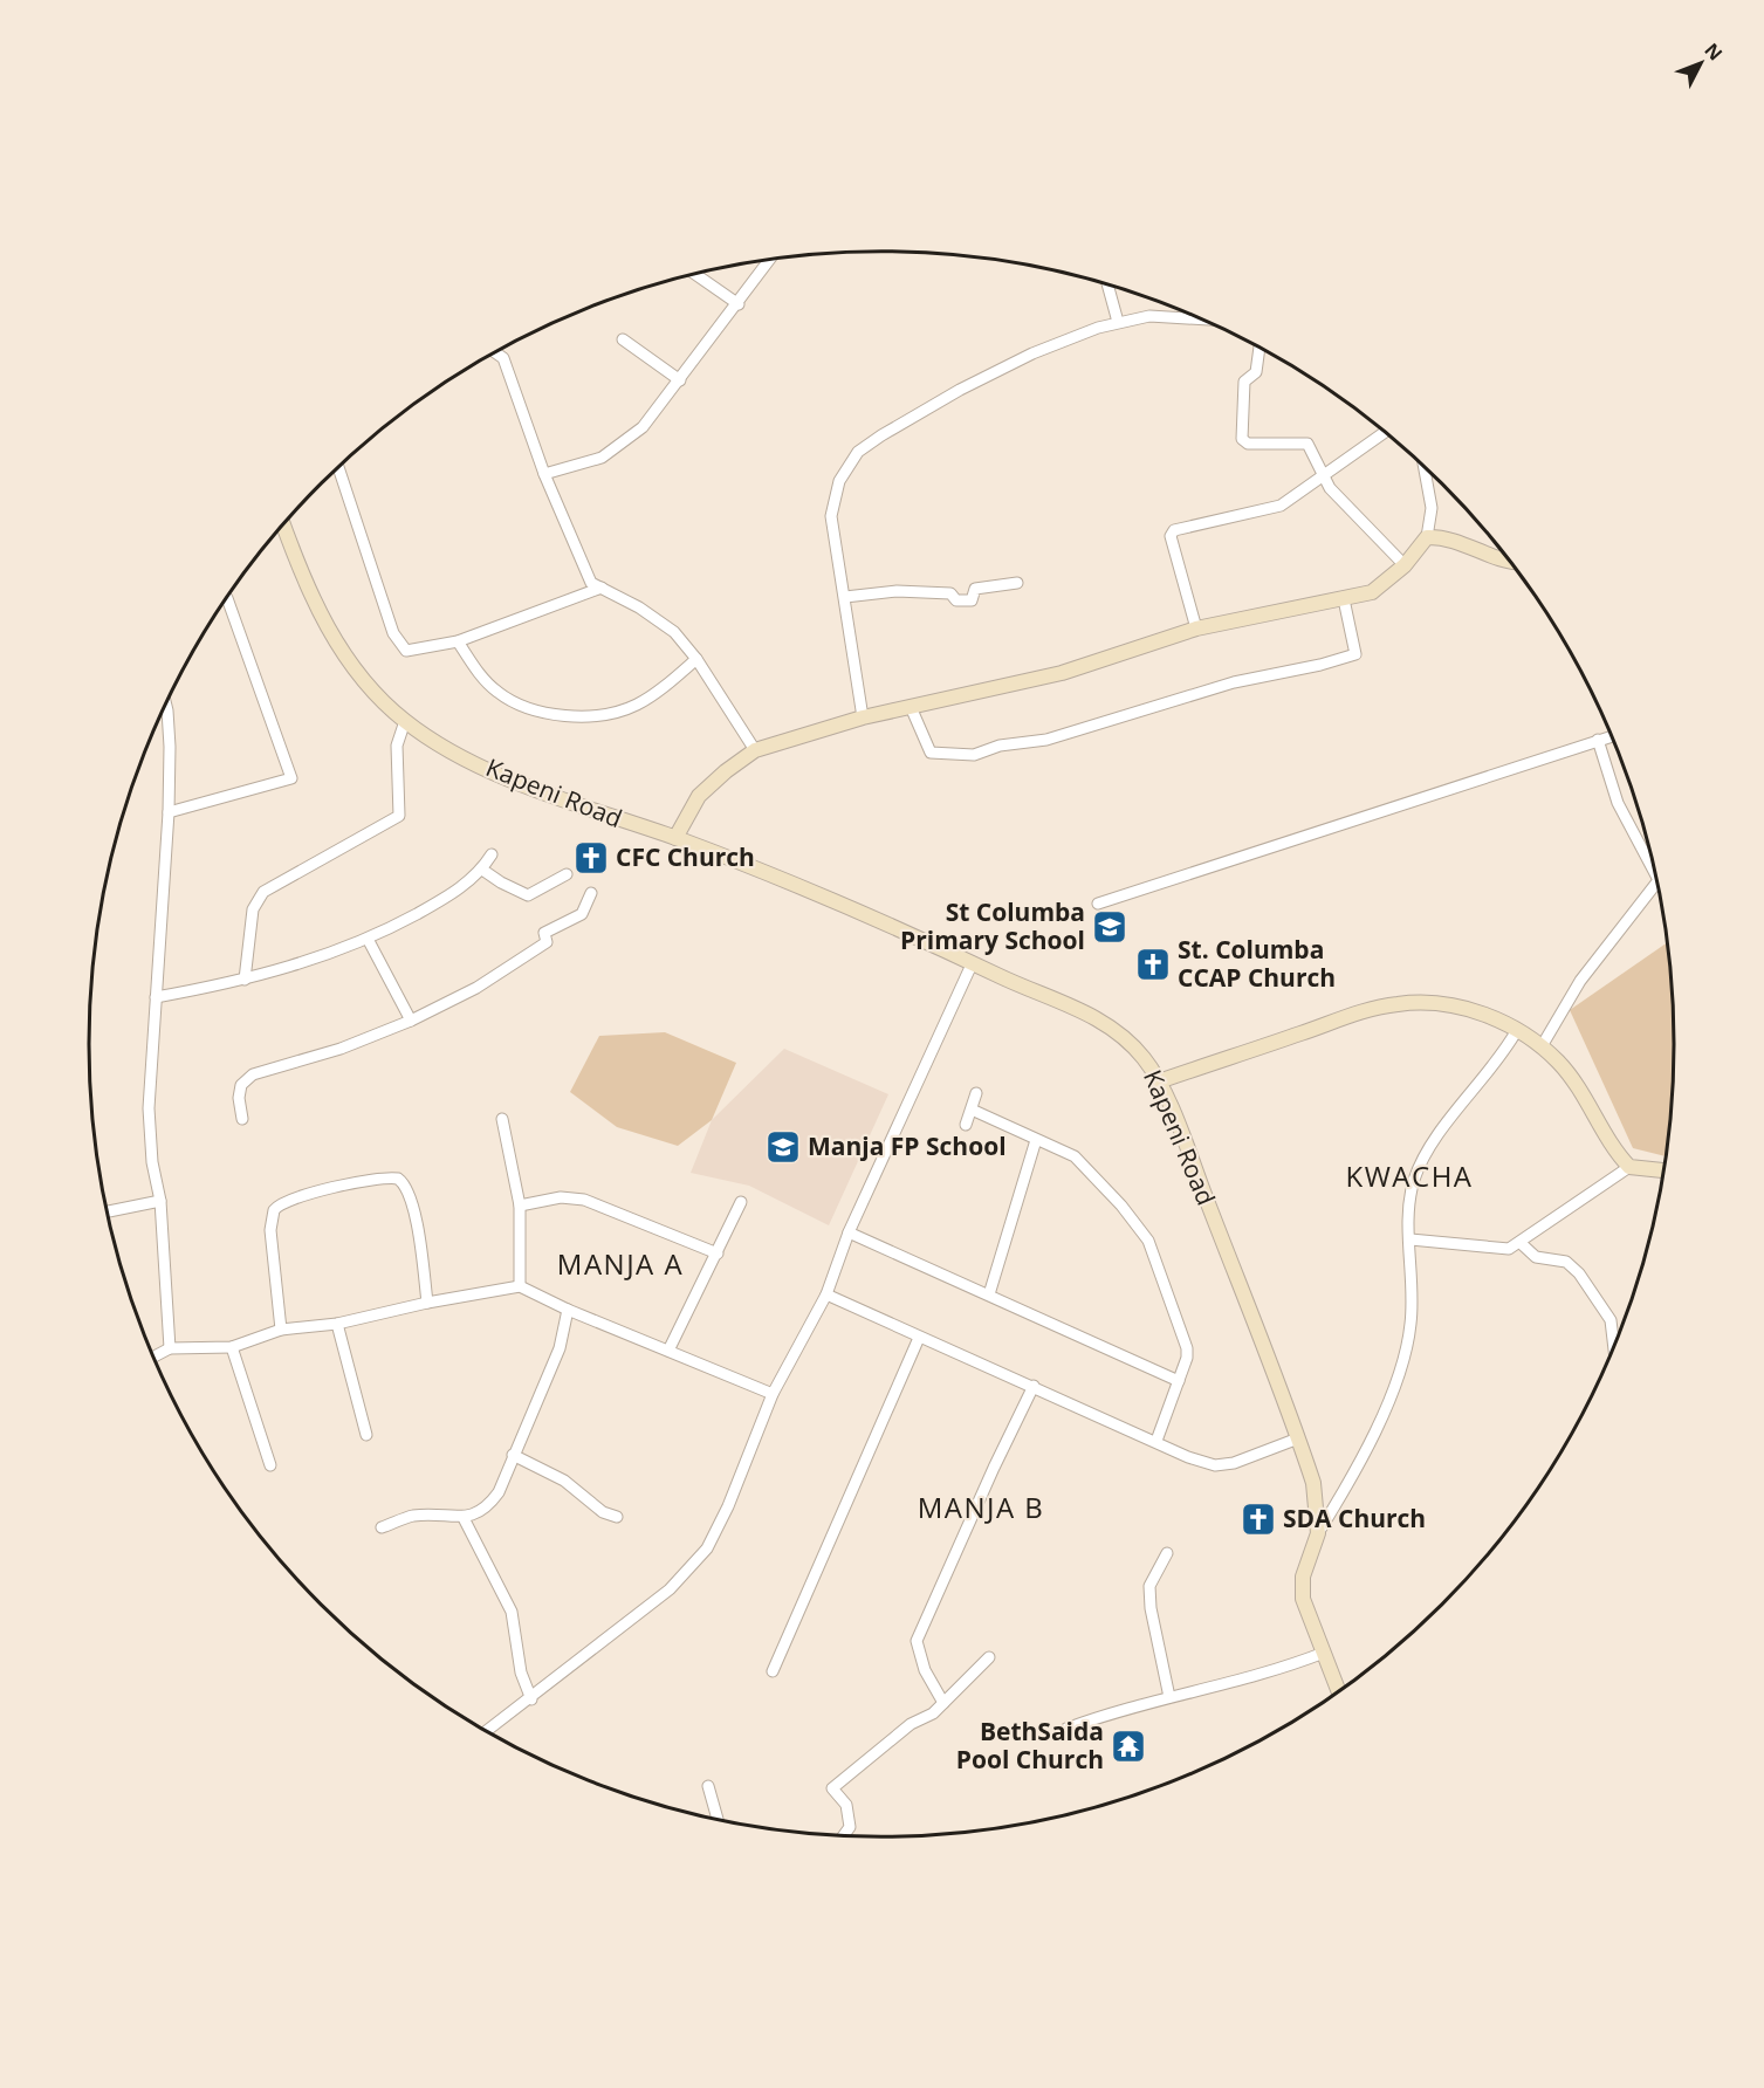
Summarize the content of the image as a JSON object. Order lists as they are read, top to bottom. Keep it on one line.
{"streets":{"main road":["Kapeni Road"]},"districts":["KWACHA","MANJA A","MANJA B"],"places":{"church":["CFC Church","St. Columba CCAP Church","SDA Church"],"school or university":["St Columba Primary School","Manja FP School"],"temple":["BethSaida Pool Church"]},"north":"top right"}
